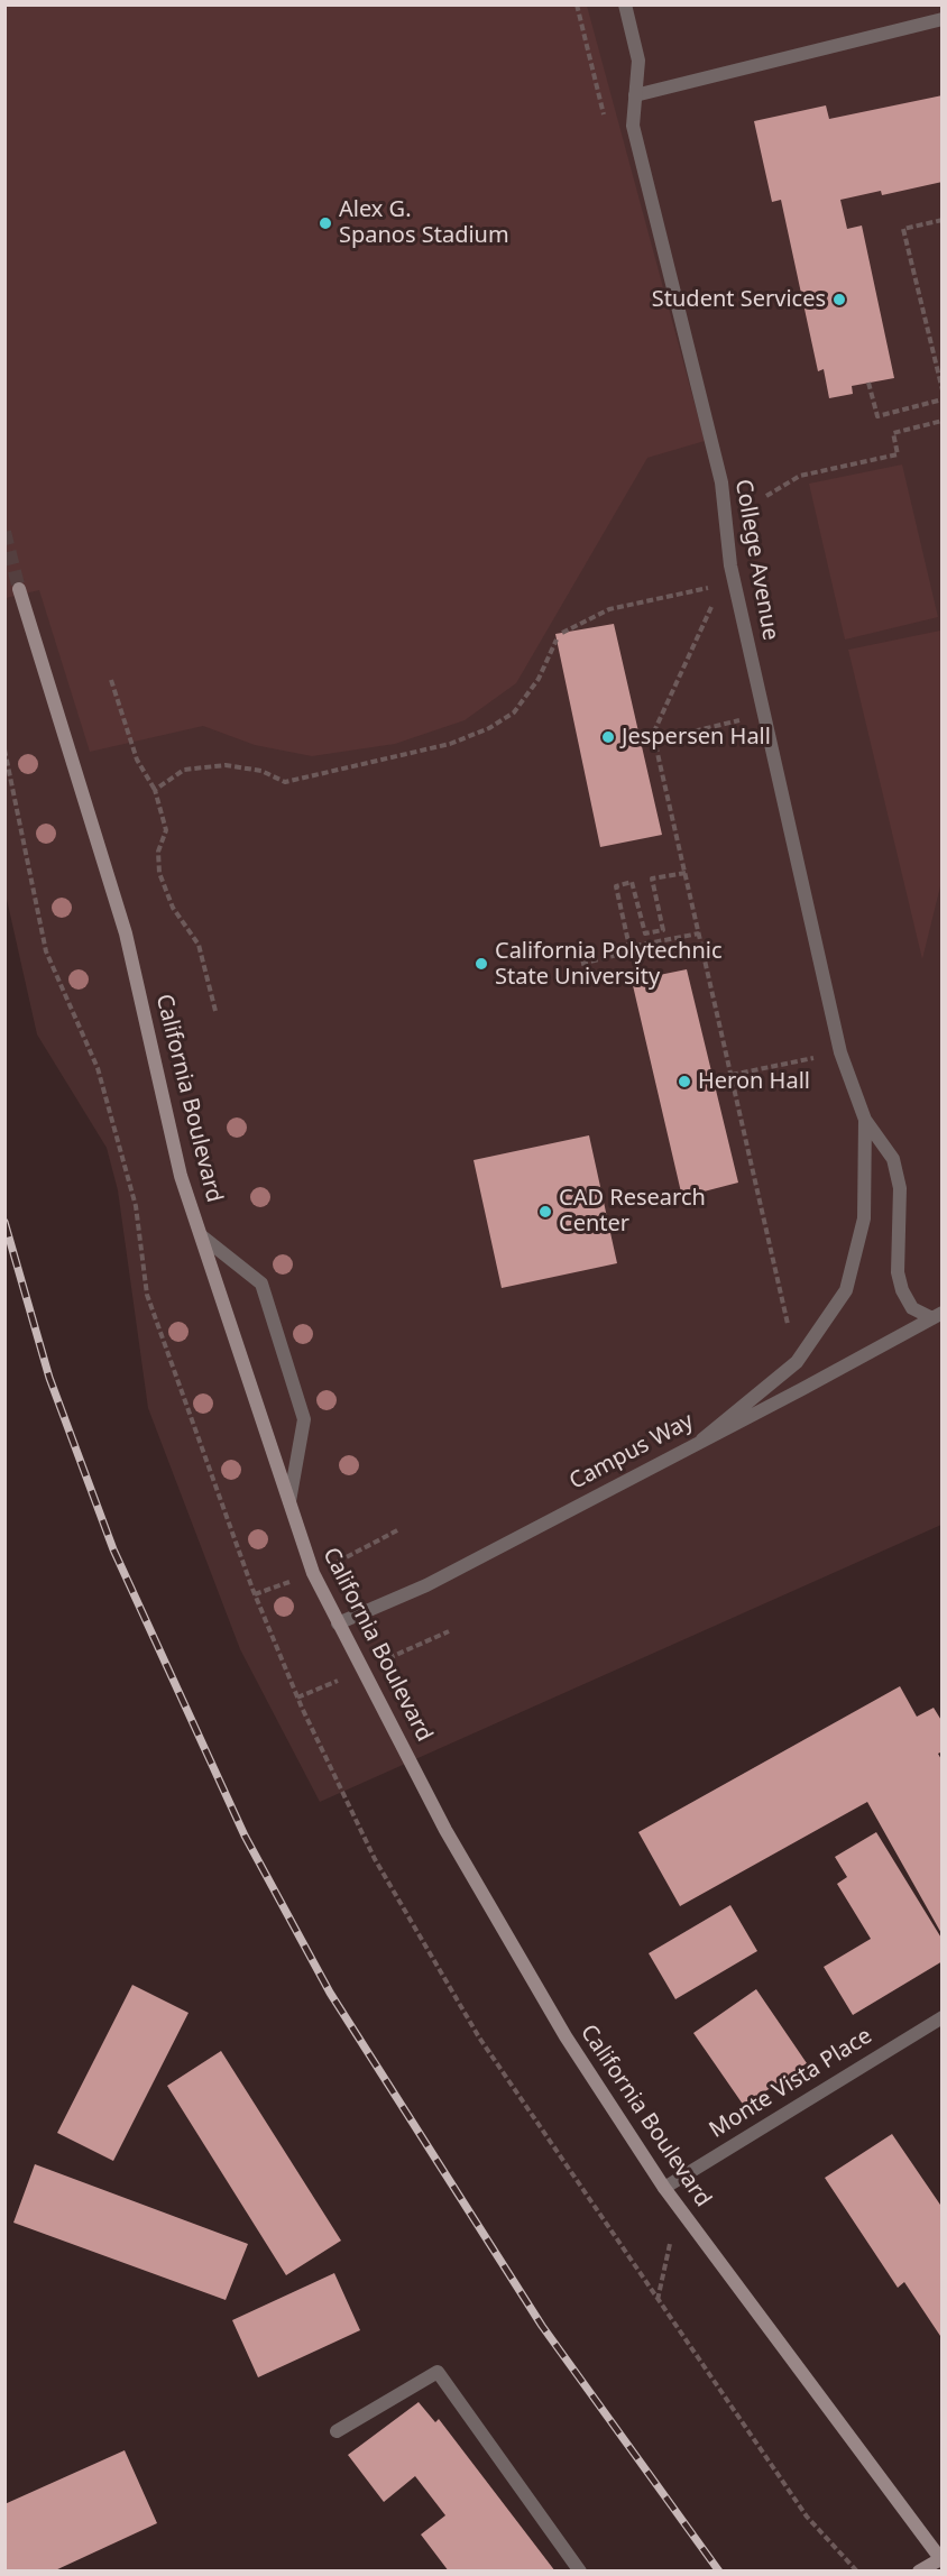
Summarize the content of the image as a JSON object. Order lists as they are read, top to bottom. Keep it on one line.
{"streets":{"street":["College Avenue","California Boulevard","Campus Way","Monte Vista Place"]},"crossings":[["College Avenue","Campus Way"],["California Boulevard","Campus Way"],["California Boulevard","Monte Vista Place"]],"places":["Alex G. Spanos Stadium","Student Services","Jespersen Hall","California Polytechnic State University","Heron Hall","CAD Research Center"]}
